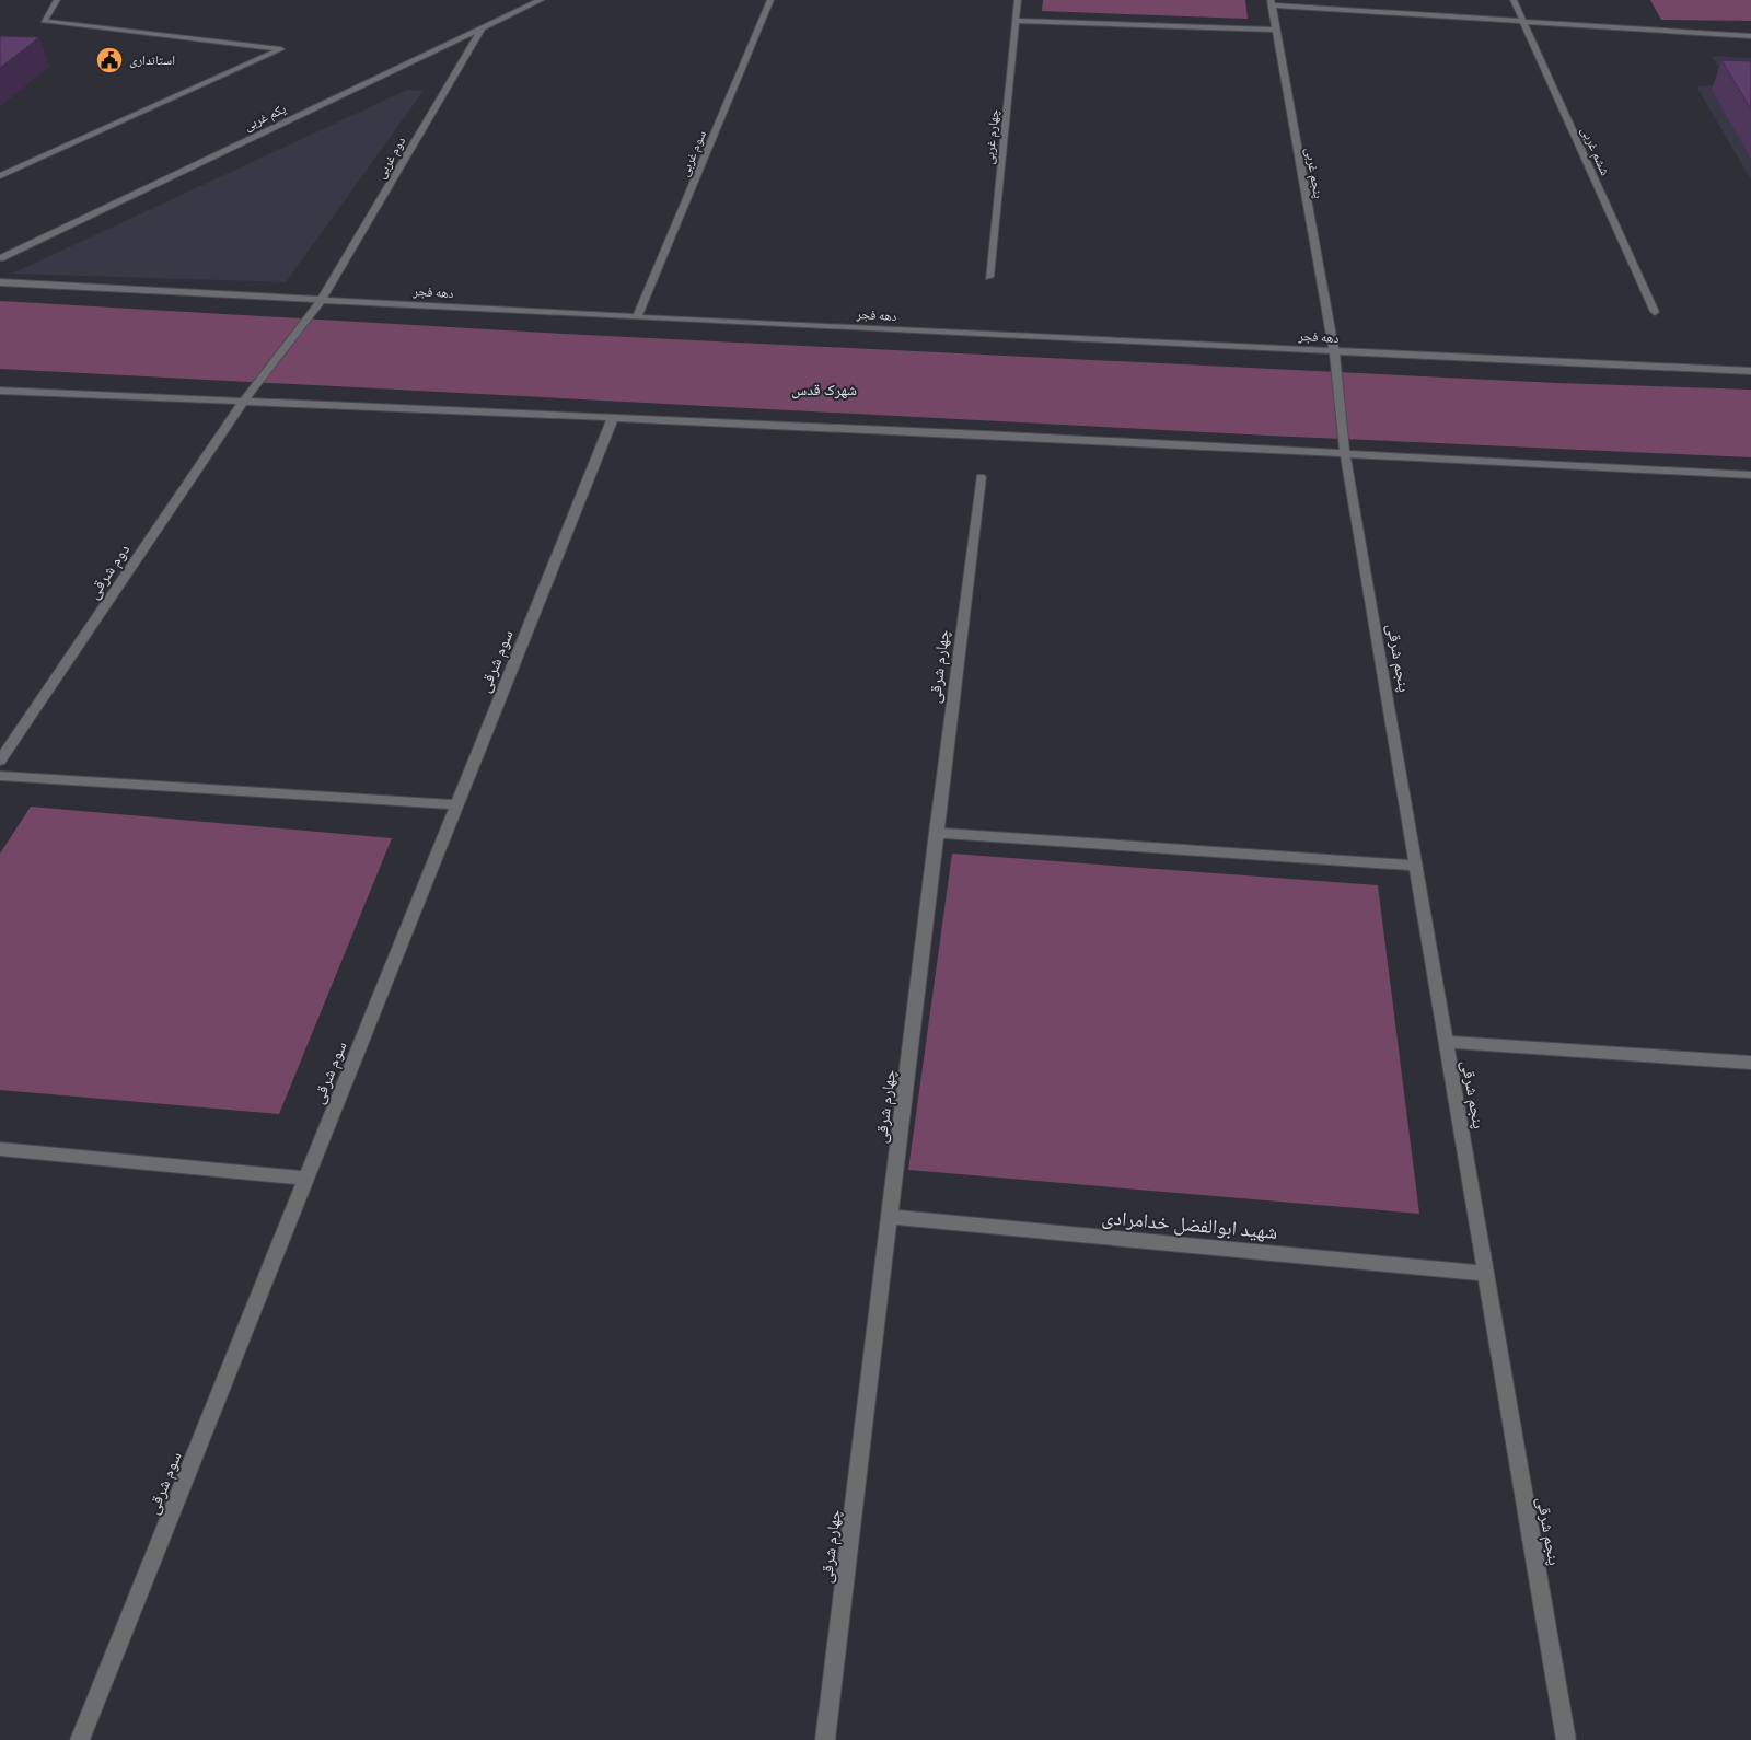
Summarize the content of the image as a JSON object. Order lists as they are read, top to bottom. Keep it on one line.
{"streets":{"street":["یکم غربی","چهارم غربی","ششم غربی","سوم غربی","دوم غربی","پنجم غربی","دهه فجر","دوم شرقی","پنجم شرقی","سوم شرقی","چهارم شرقی","شهید ابوالفضل خدامرادی"]},"crossings":[["یکم غربی","دوم غربی"],["سوم غربی","دهه فجر"],["دوم غربی","دهه فجر"],["دوم غربی","دوم شرقی"],["پنجم غربی","دهه فجر"],["پنجم غربی","پنجم شرقی"],["پنجم شرقی","شهید ابوالفضل خدامرادی"],["چهارم شرقی","شهید ابوالفضل خدامرادی"]],"districts":["شهرک قدس"],"places":{"public building":["استانداری"]}}
